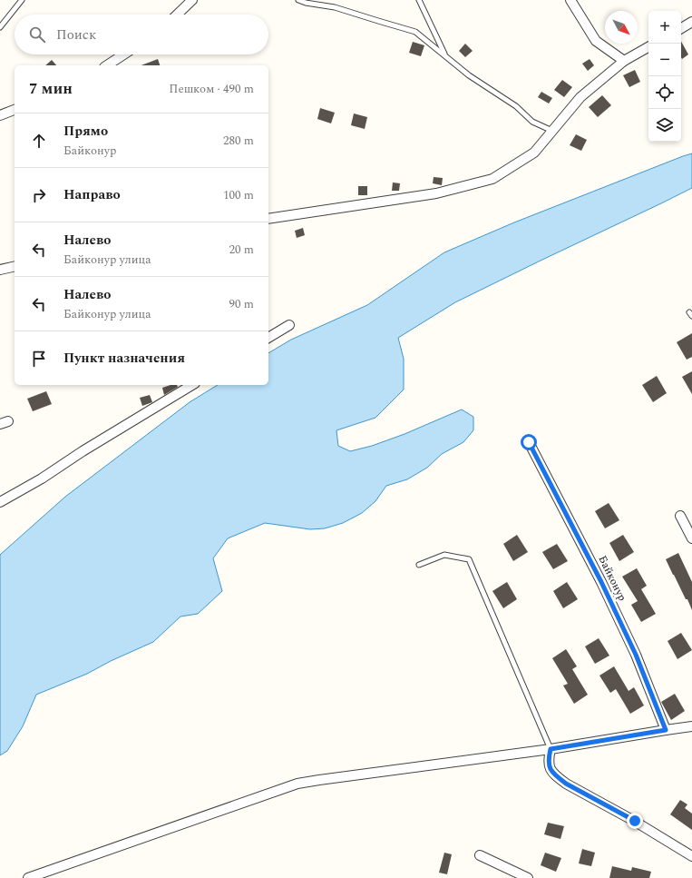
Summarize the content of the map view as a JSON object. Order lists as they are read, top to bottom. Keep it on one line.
{"streets":{"street":["Байконур"]},"north":"bottom right","page":{"map_buttons":["+","−"],"search":"Поиск","heading":["7 мин","Пешком · 490 m"],"list":[["Прямо","Байконур","280 m"],["Направо","100 m"],["Налево","Байконур улица","20 m"],["Налево","Байконур улица","90 m"],"Пункт назначения"]}}
